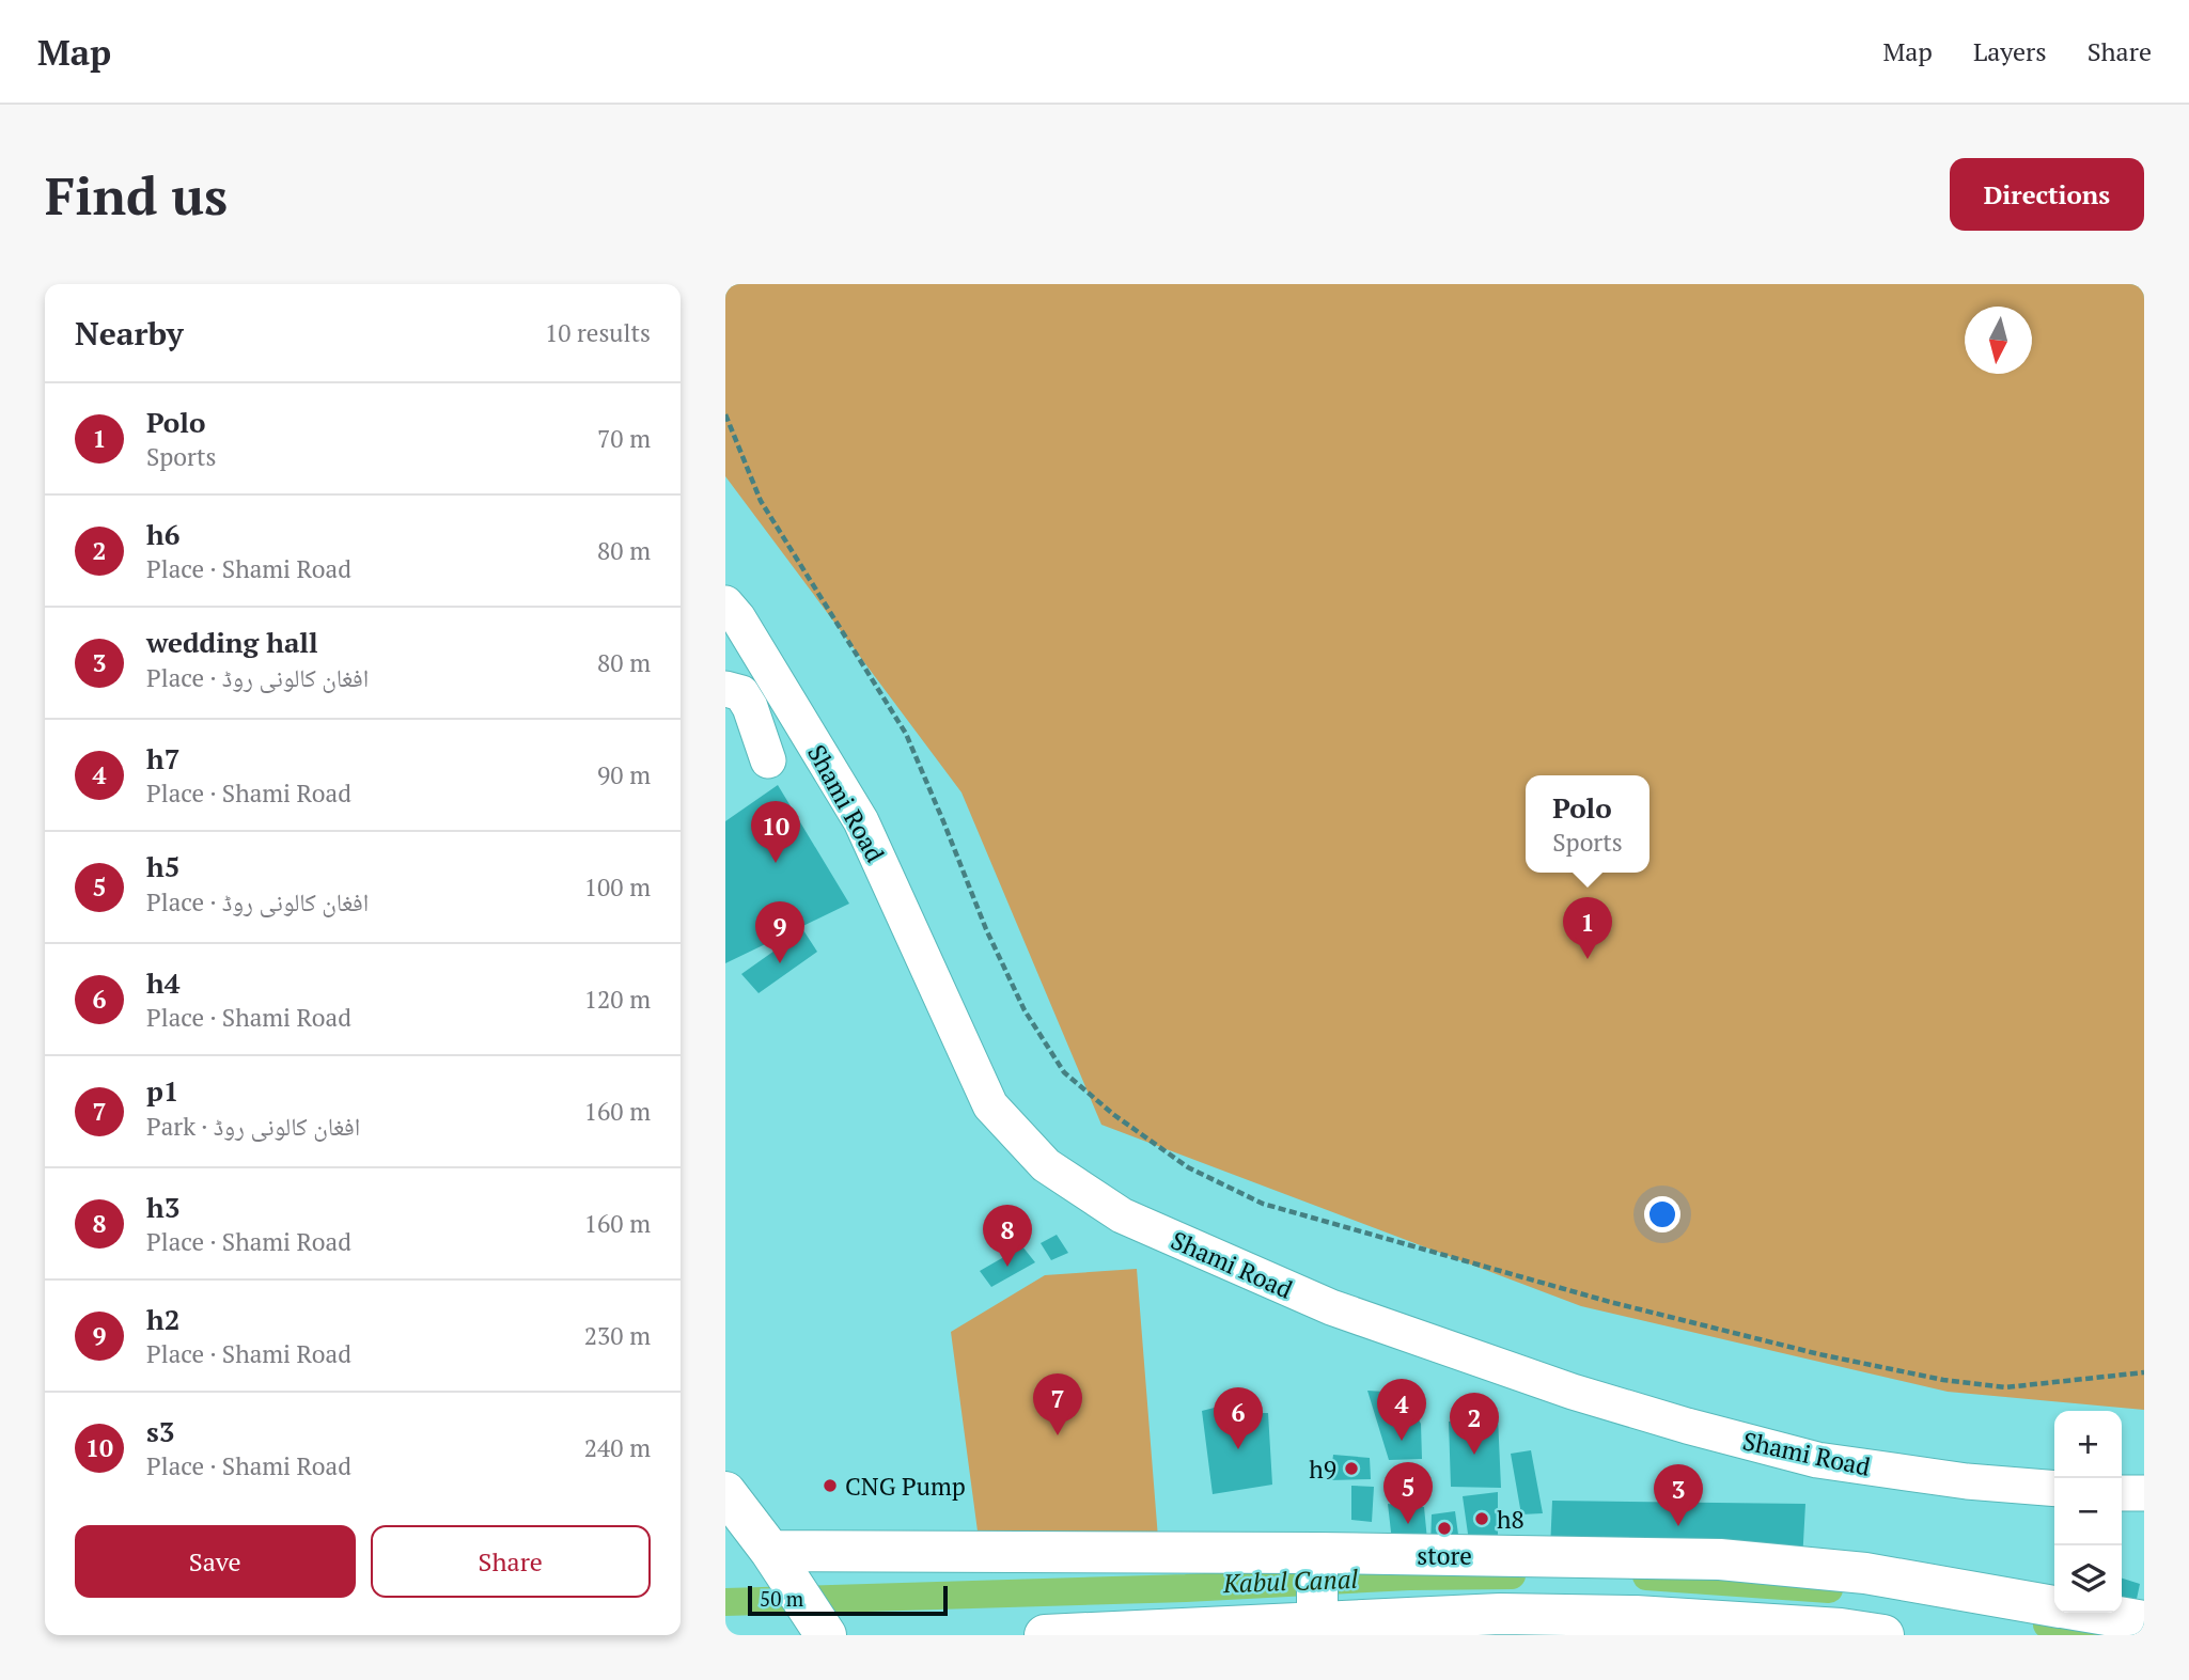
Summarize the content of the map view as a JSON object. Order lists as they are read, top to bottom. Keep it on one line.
{"streets":{"street":["Shami Road"]},"water":["Kabul Canal"],"places":["h9","CNG Pump","h8","store"],"scale_bar":"50 m","north":"bottom","page":{"header":"Map","nav":["Map","Layers","Share"],"buttons":["Directions",["Save","Share"]],"title":"Find us","heading":["Nearby","10 results"],"list":[{"mark":"1","name":"Polo","note":"Sports","value":"70 m"},{"mark":"2","name":"h6","note":"Place · Shami Road","value":"80 m"},{"mark":"3","name":"wedding hall","note":"Place · افغان کالونی روڈ","value":"80 m"},{"mark":"4","name":"h7","note":"Place · Shami Road","value":"90 m"},{"mark":"5","name":"h5","note":"Place · افغان کالونی روڈ","value":"100 m"},{"mark":"6","name":"h4","note":"Place · Shami Road","value":"120 m"},{"mark":"7","name":"p1","note":"Park · افغان کالونی روڈ","value":"160 m"},{"mark":"8","name":"h3","note":"Place · Shami Road","value":"160 m"},{"mark":"9","name":"h2","note":"Place · Shami Road","value":"230 m"},{"mark":"10","name":"s3","note":"Place · Shami Road","value":"240 m"}],"popup":["Polo","Sports"],"pins":["10","1","9","8","7","4","6","2","5","3"],"map_buttons":["+","−"],"scale":"50 m"}}
